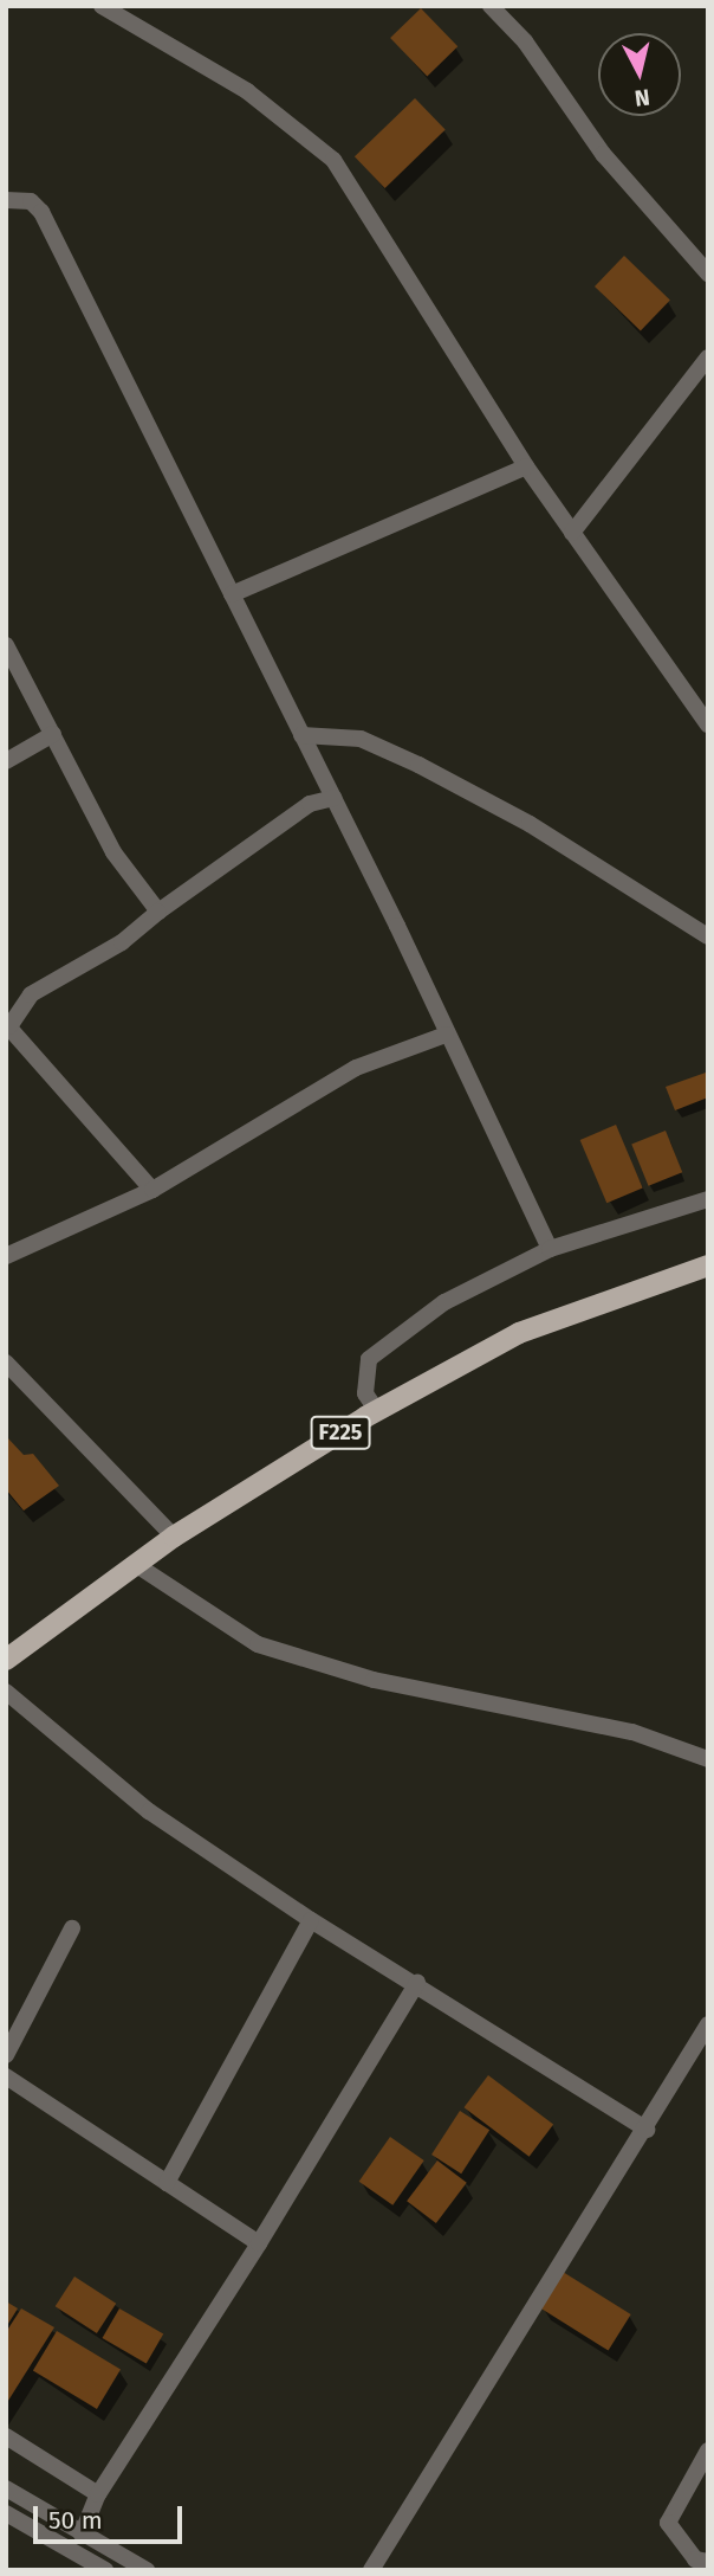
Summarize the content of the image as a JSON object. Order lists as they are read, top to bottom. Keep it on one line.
{"streets":{"main road":["F225"]},"scale_bar":"50 m","north":"bottom"}
